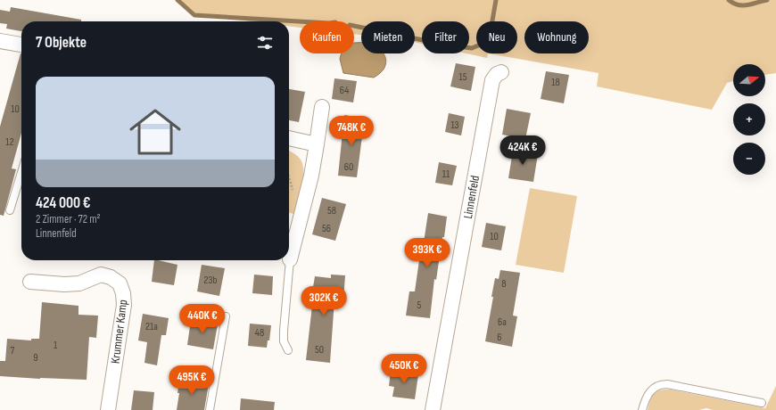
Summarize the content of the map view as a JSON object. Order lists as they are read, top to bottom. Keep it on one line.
{"streets":{"street":["Linnenfeld","Krummer Kamp"]},"house_numbers":["15","18","64","10","13","12","60","11","58","56","10","23b","8","5","6a","21a","48","6","1","50","7","9"],"north":"right","page":{"chip":["Kaufen","Mieten","Filter","Neu","Wohnung"],"heading":"7 Objekte","map_buttons":["+","−"],"list":[{"name":"424 000 €","note":"2 Zimmer · 72 m² · Linnenfeld"}],"price":["748K €","424K €","393K €","302K €","440K €","450K €","495K €"]}}
